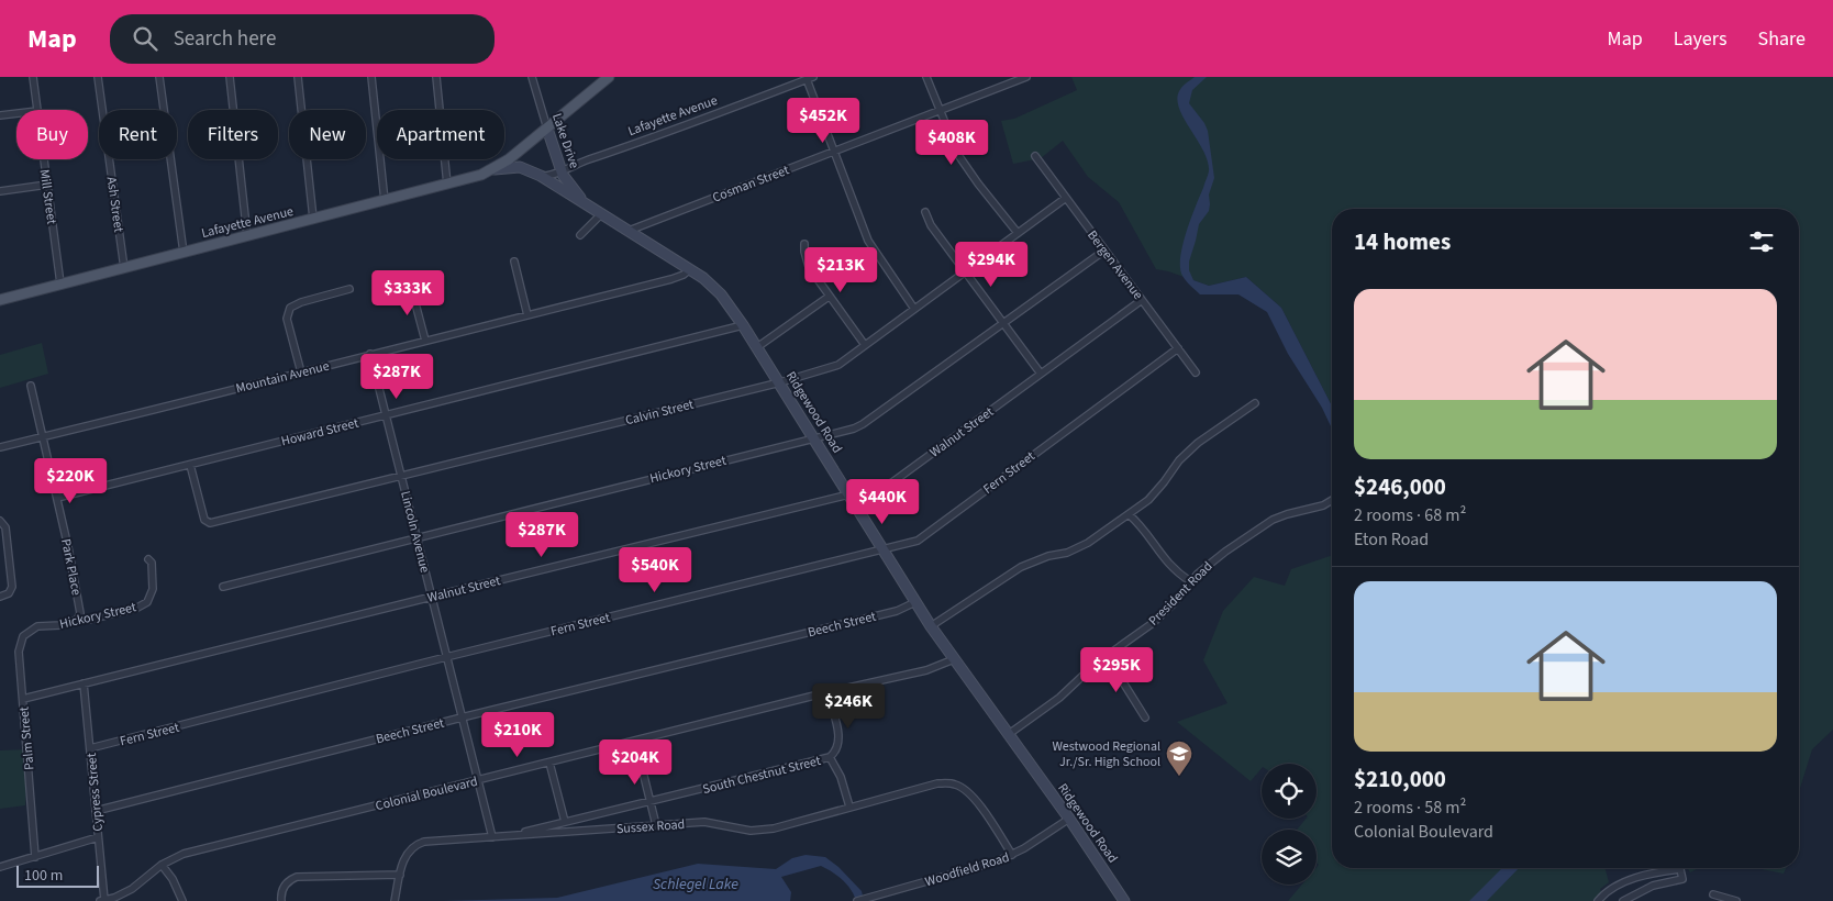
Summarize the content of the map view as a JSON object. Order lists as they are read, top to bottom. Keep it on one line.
{"streets":{"main road":["Lafayette Avenue","Lake Drive","Ridgewood Road"],"street":["Cosman Street","Mill Street","Ash Street","Bergen Avenue","Mountain Avenue","Calvin Street","Howard Street","Walnut Street","Hickory Street","Fern Street","Lincoln Avenue","Park Place","President Road","Beech Street","Palm Street","South Chestnut Street","Cypress Street","Colonial Boulevard","Sussex Road","Woodfield Road"]},"crossings":[["Lafayette Avenue","Lake Drive"],["Lafayette Avenue","Mill Street"],["Lafayette Avenue","Ash Street"],["Lafayette Avenue","Ridgewood Road"],["Lake Drive","Ridgewood Road"],["Cosman Street","Ridgewood Road"],["Bergen Avenue","Calvin Street"],["Bergen Avenue","Walnut Street"],["Bergen Avenue","Hickory Street"],["Bergen Avenue","Fern Street"],["Mountain Avenue","Ridgewood Road"],["Mountain Avenue","Lincoln Avenue"],["Mountain Avenue","Park Place"],["Calvin Street","Ridgewood Road"],["Calvin Street","Howard Street"],["Calvin Street","Lincoln Avenue"],["Ridgewood Road","Howard Street"],["Ridgewood Road","Walnut Street"],["Ridgewood Road","Hickory Street"],["Ridgewood Road","Fern Street"],["Ridgewood Road","President Road"],["Ridgewood Road","Beech Street"],["Ridgewood Road","Colonial Boulevard"],["Ridgewood Road","Woodfield Road"],["Howard Street","Lincoln Avenue"],["Howard Street","Park Place"],["Walnut Street","Lincoln Avenue"],["Walnut Street","Palm Street"],["Walnut Street","Cypress Street"],["Hickory Street","Lincoln Avenue"],["Hickory Street","Park Place"],["Hickory Street","Palm Street"],["Fern Street","Lincoln Avenue"],["Fern Street","Cypress Street"],["Lincoln Avenue","Beech Street"],["Lincoln Avenue","Colonial Boulevard"],["Lincoln Avenue","Sussex Road"],["Beech Street","Cypress Street"],["South Chestnut Street","Sussex Road"],["Cypress Street","Colonial Boulevard"],["Sussex Road","Woodfield Road"]],"water":["Schlegel Lake"],"places":{"school or university":["Westwood Regional Jr./Sr. High School"]},"scale_bar":"100 m","page":{"header":"Map","search":"Search here","nav":["Map","Layers","Share"],"price":["$452K","$408K","$294K","$213K","$333K","$287K","$220K","$440K","$287K","$540K","$295K","$246K","$210K","$204K"],"chip":["Buy","Rent","Filters","New","Apartment"],"heading":"14 homes","list":[{"name":"$246,000","note":"2 rooms · 68 m² · Eton Road"},{"name":"$210,000","note":"2 rooms · 58 m² · Colonial Boulevard"}],"scale":"100 m"}}
